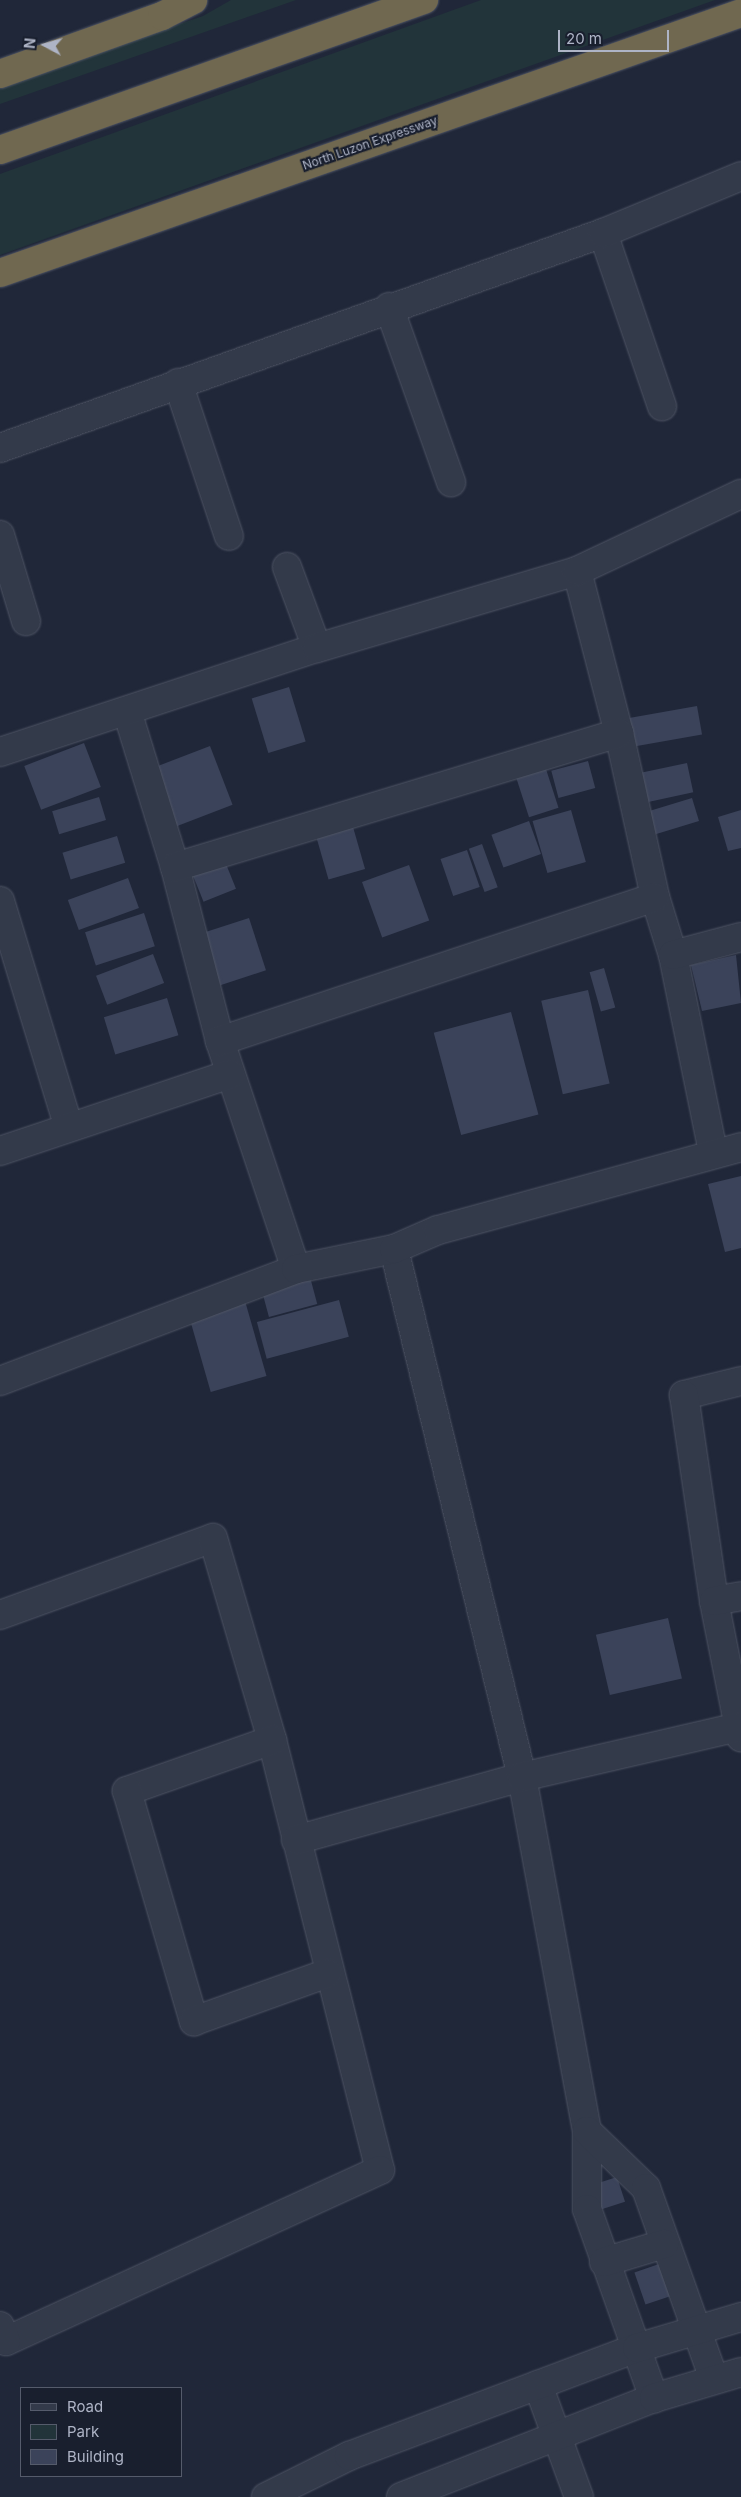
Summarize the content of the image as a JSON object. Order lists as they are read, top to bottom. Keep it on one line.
{"streets":{"highway":["North Luzon Expressway"]},"legend":["Road","Park","Building"],"scale_bar":"20 m","north":"left"}
